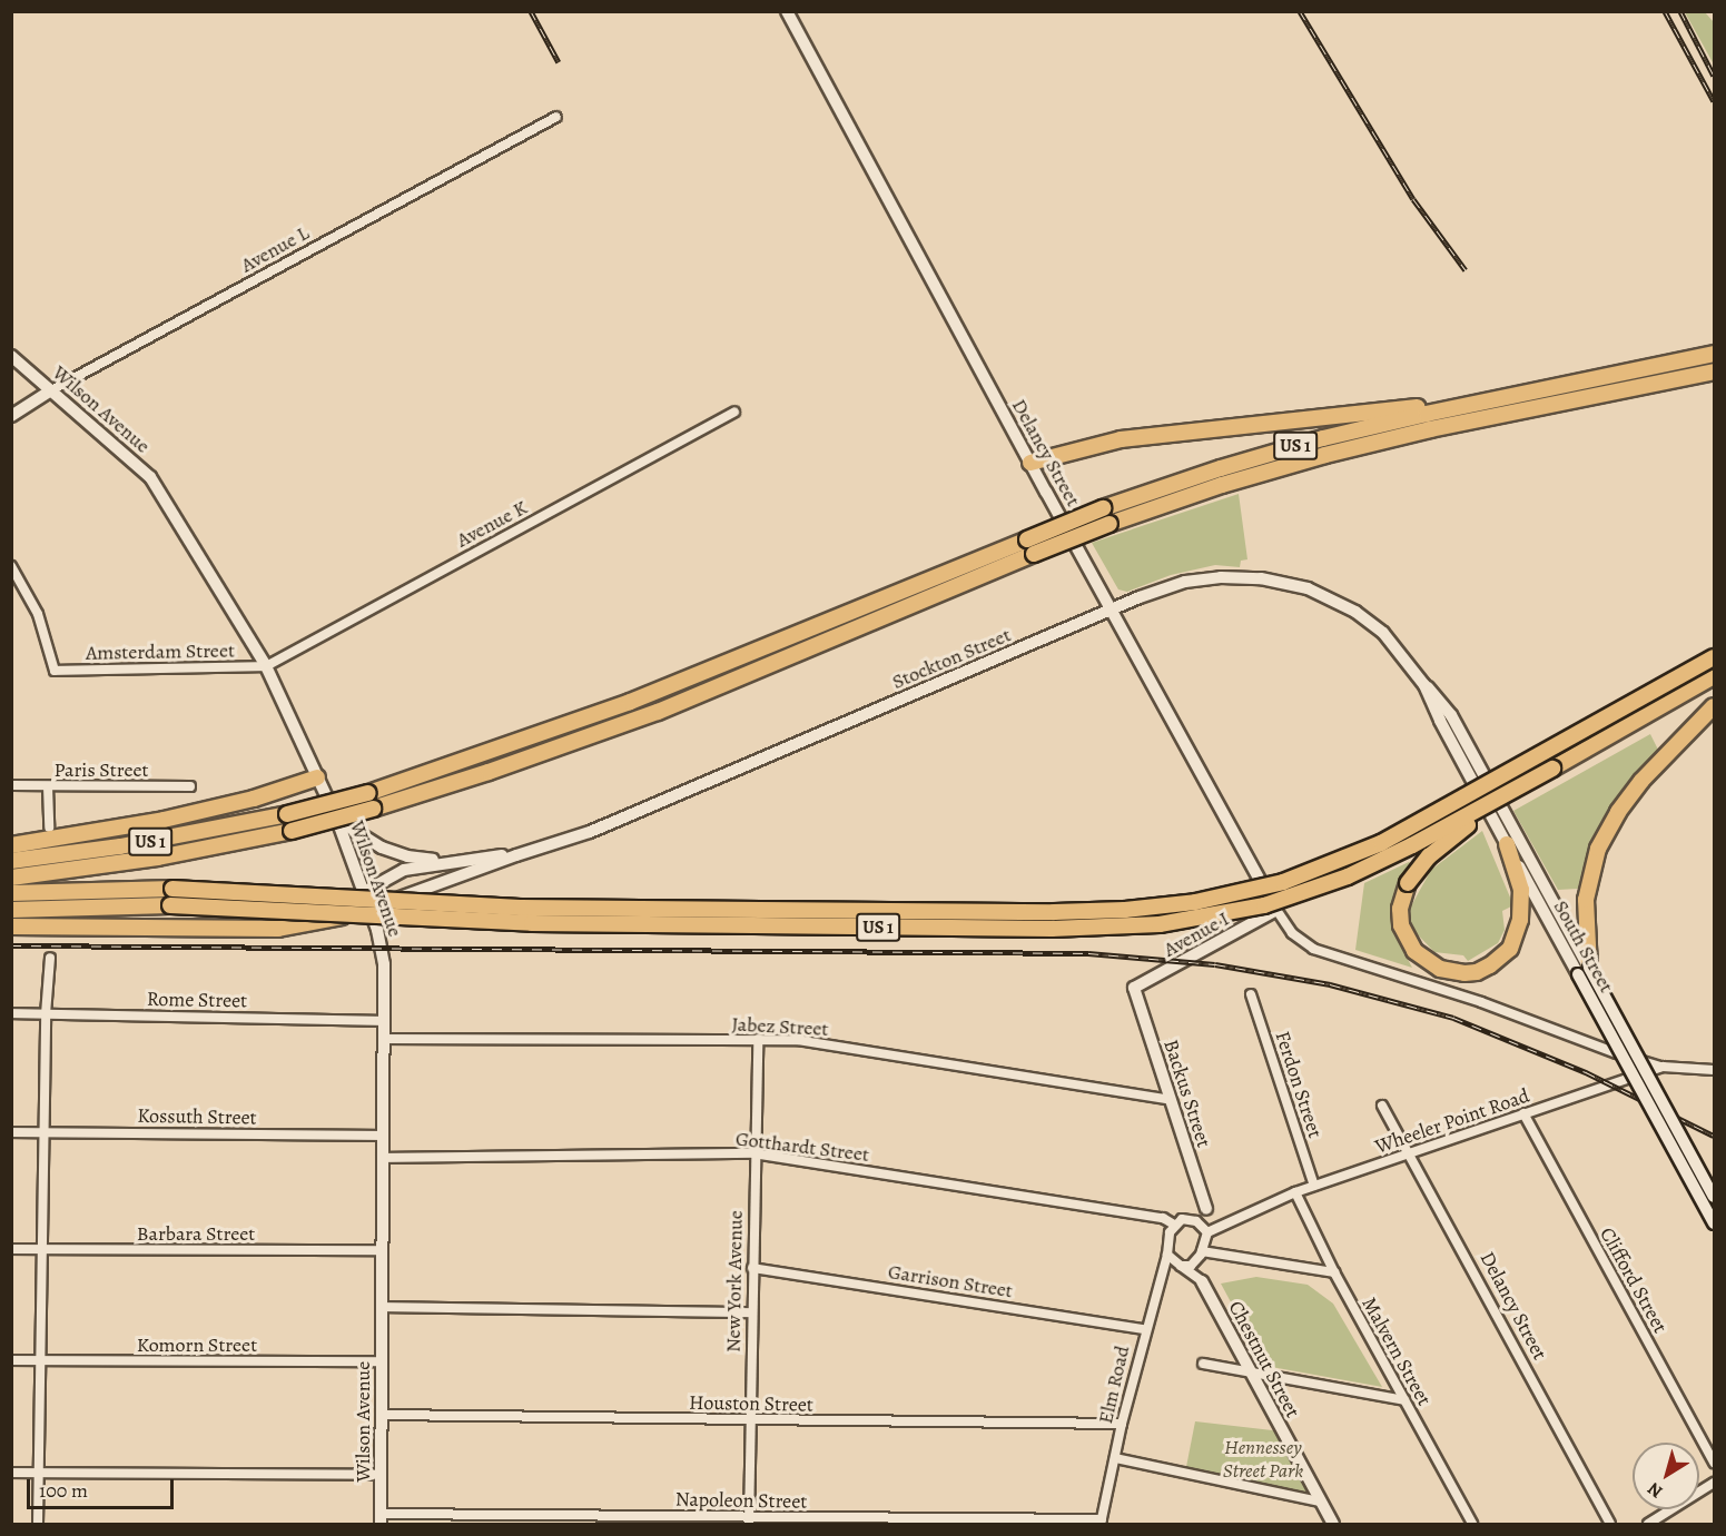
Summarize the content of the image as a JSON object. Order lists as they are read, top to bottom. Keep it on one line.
{"streets":{"highway":["US 1"],"main road":["Avenue L","Wilson Avenue","Delancy Street","Stockton Street","Avenue I","South Street","Backus Street","Chestnut Street"],"street":["Avenue K","Amsterdam Street","Paris Street","Rome Street","Jabez Street","Ferdon Street","Kossuth Street","Wheeler Point Road","Gotthardt Street","Barbara Street","Clifford Street","New York Avenue","Garrison Street","Komorn Street","Malvern Street","Elm Road","Houston Street","Napoleon Street"]},"crossings":[["Avenue L","Wilson Avenue"],["Wilson Avenue","Avenue K"],["Wilson Avenue","Amsterdam Street"],["Wilson Avenue","Stockton Street"],["Wilson Avenue","Rome Street"],["Wilson Avenue","Jabez Street"],["Wilson Avenue","Kossuth Street"],["Wilson Avenue","Gotthardt Street"],["Wilson Avenue","Barbara Street"],["Wilson Avenue","Komorn Street"],["Wilson Avenue","Houston Street"],["Wilson Avenue","Napoleon Street"],["Delancy Street","Stockton Street"],["Delancy Street","Avenue I"],["Delancy Street","Wheeler Point Road"],["Avenue K","Amsterdam Street"],["Stockton Street","South Street"],["Avenue I","Backus Street"],["Jabez Street","Backus Street"],["Jabez Street","New York Avenue"],["Ferdon Street","Wheeler Point Road"],["Wheeler Point Road","Gotthardt Street"],["Wheeler Point Road","Clifford Street"],["Wheeler Point Road","Malvern Street"],["Wheeler Point Road","Elm Road"],["Gotthardt Street","New York Avenue"],["Gotthardt Street","Elm Road"],["New York Avenue","Garrison Street"],["New York Avenue","Houston Street"],["New York Avenue","Napoleon Street"],["Garrison Street","Elm Road"],["Elm Road","Houston Street"],["Elm Road","Napoleon Street"]],"parks":["Hennessey Street Park"],"scale_bar":"100 m","north":"bottom left"}
